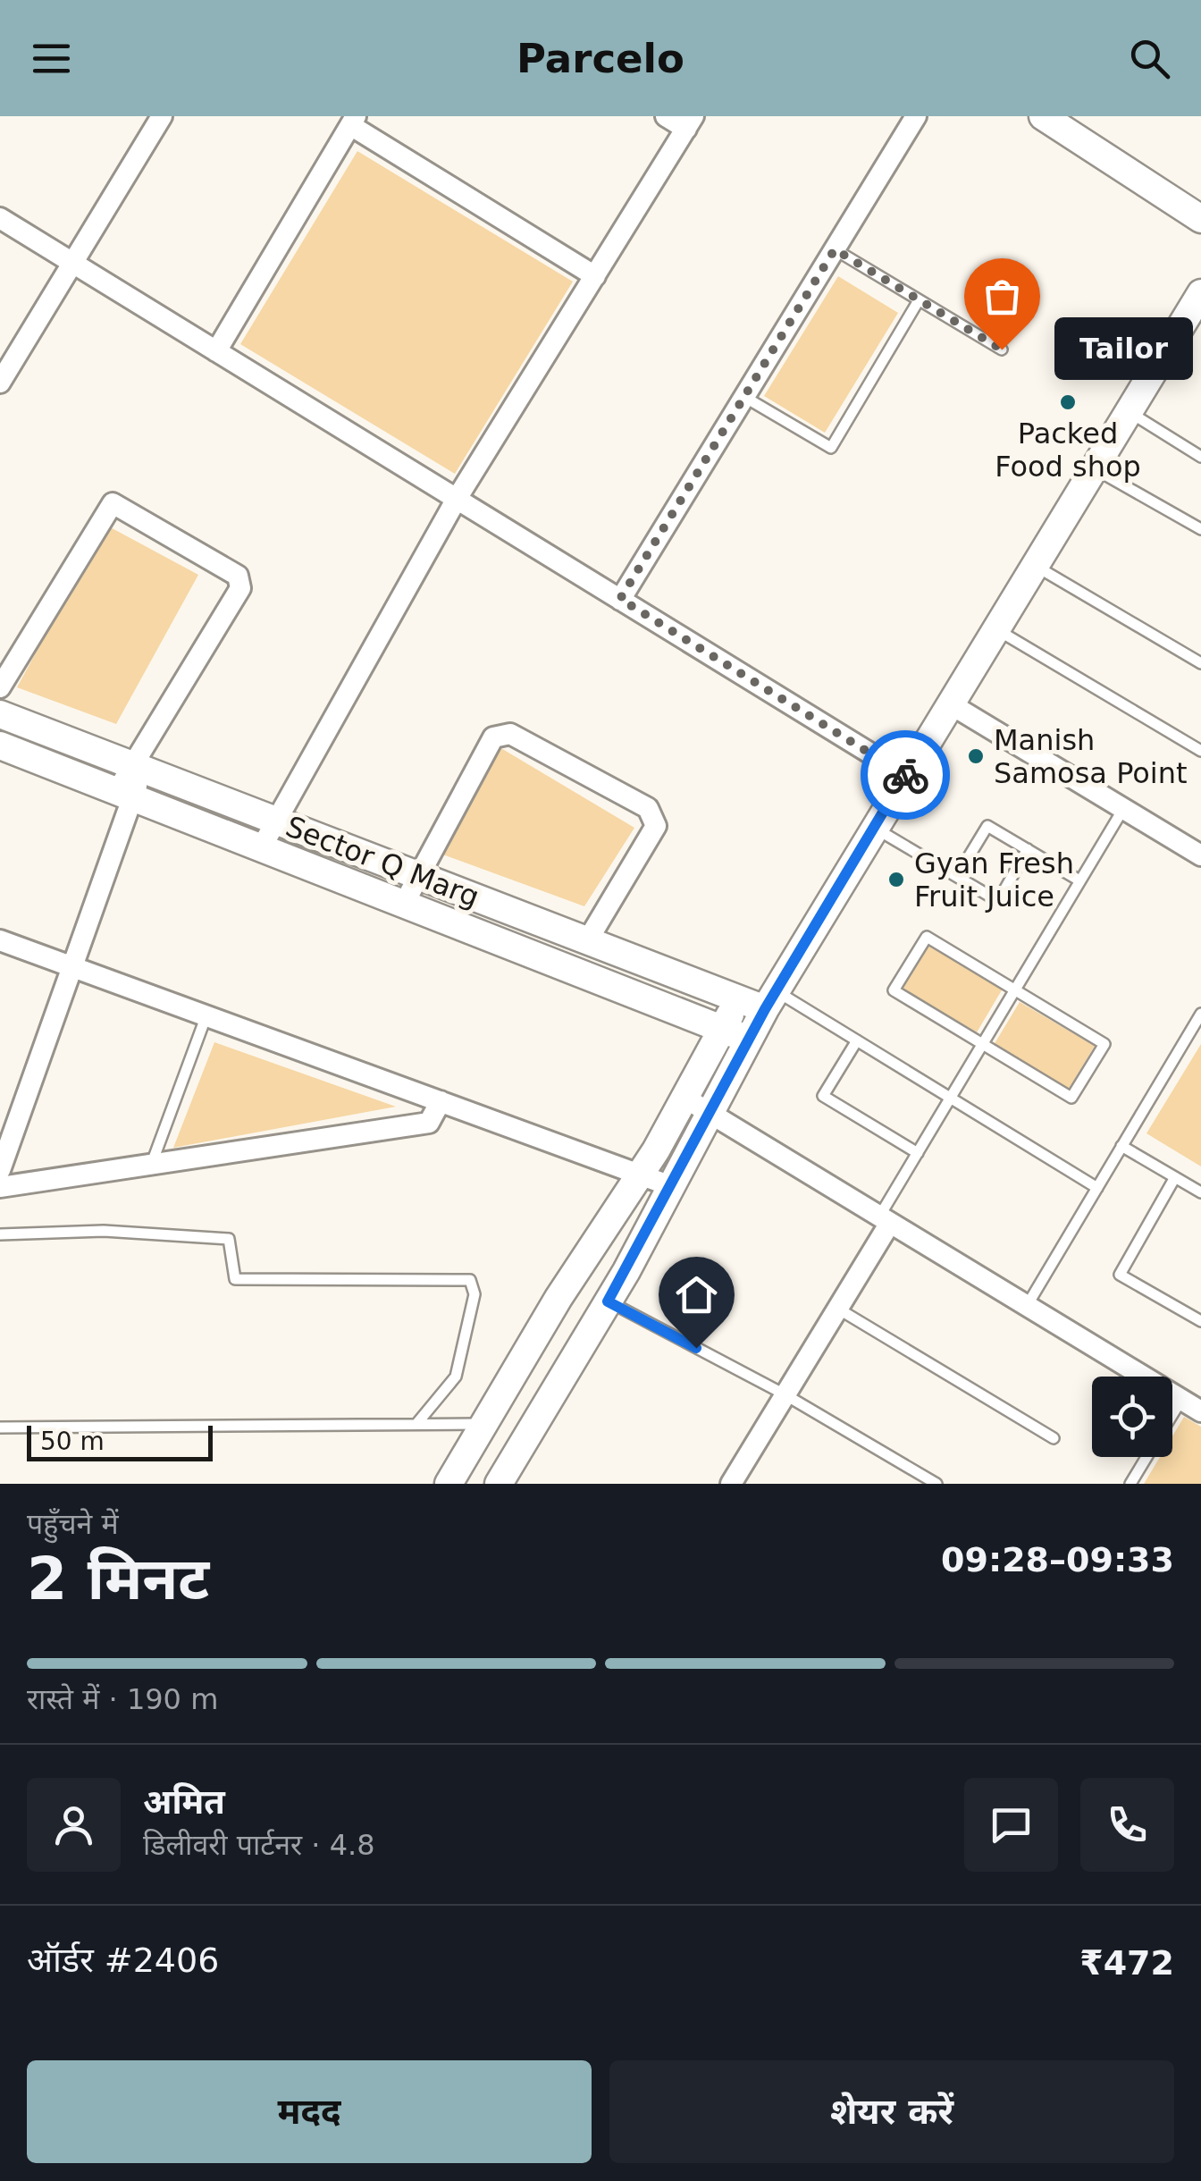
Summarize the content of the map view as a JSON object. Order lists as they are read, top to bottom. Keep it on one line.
{"streets":{"street":["Sector Q Marg"]},"places":["Tailor","Packed Food shop","Manish Samosa Point","Gyan Fresh Fruit Juice"],"scale_bar":"50 m","page":{"header":"Parcelo","bubble":"Tailor","scale":"50 m","heading":["2 मिनट","पहुँचने में","09:28–09:33"],"panel":["अमित","डिलीवरी पार्टनर · 4.8","ऑर्डर #2406","₹472"],"bar":"रास्ते में · 190 m","buttons":["मदद","शेयर करें"]}}
